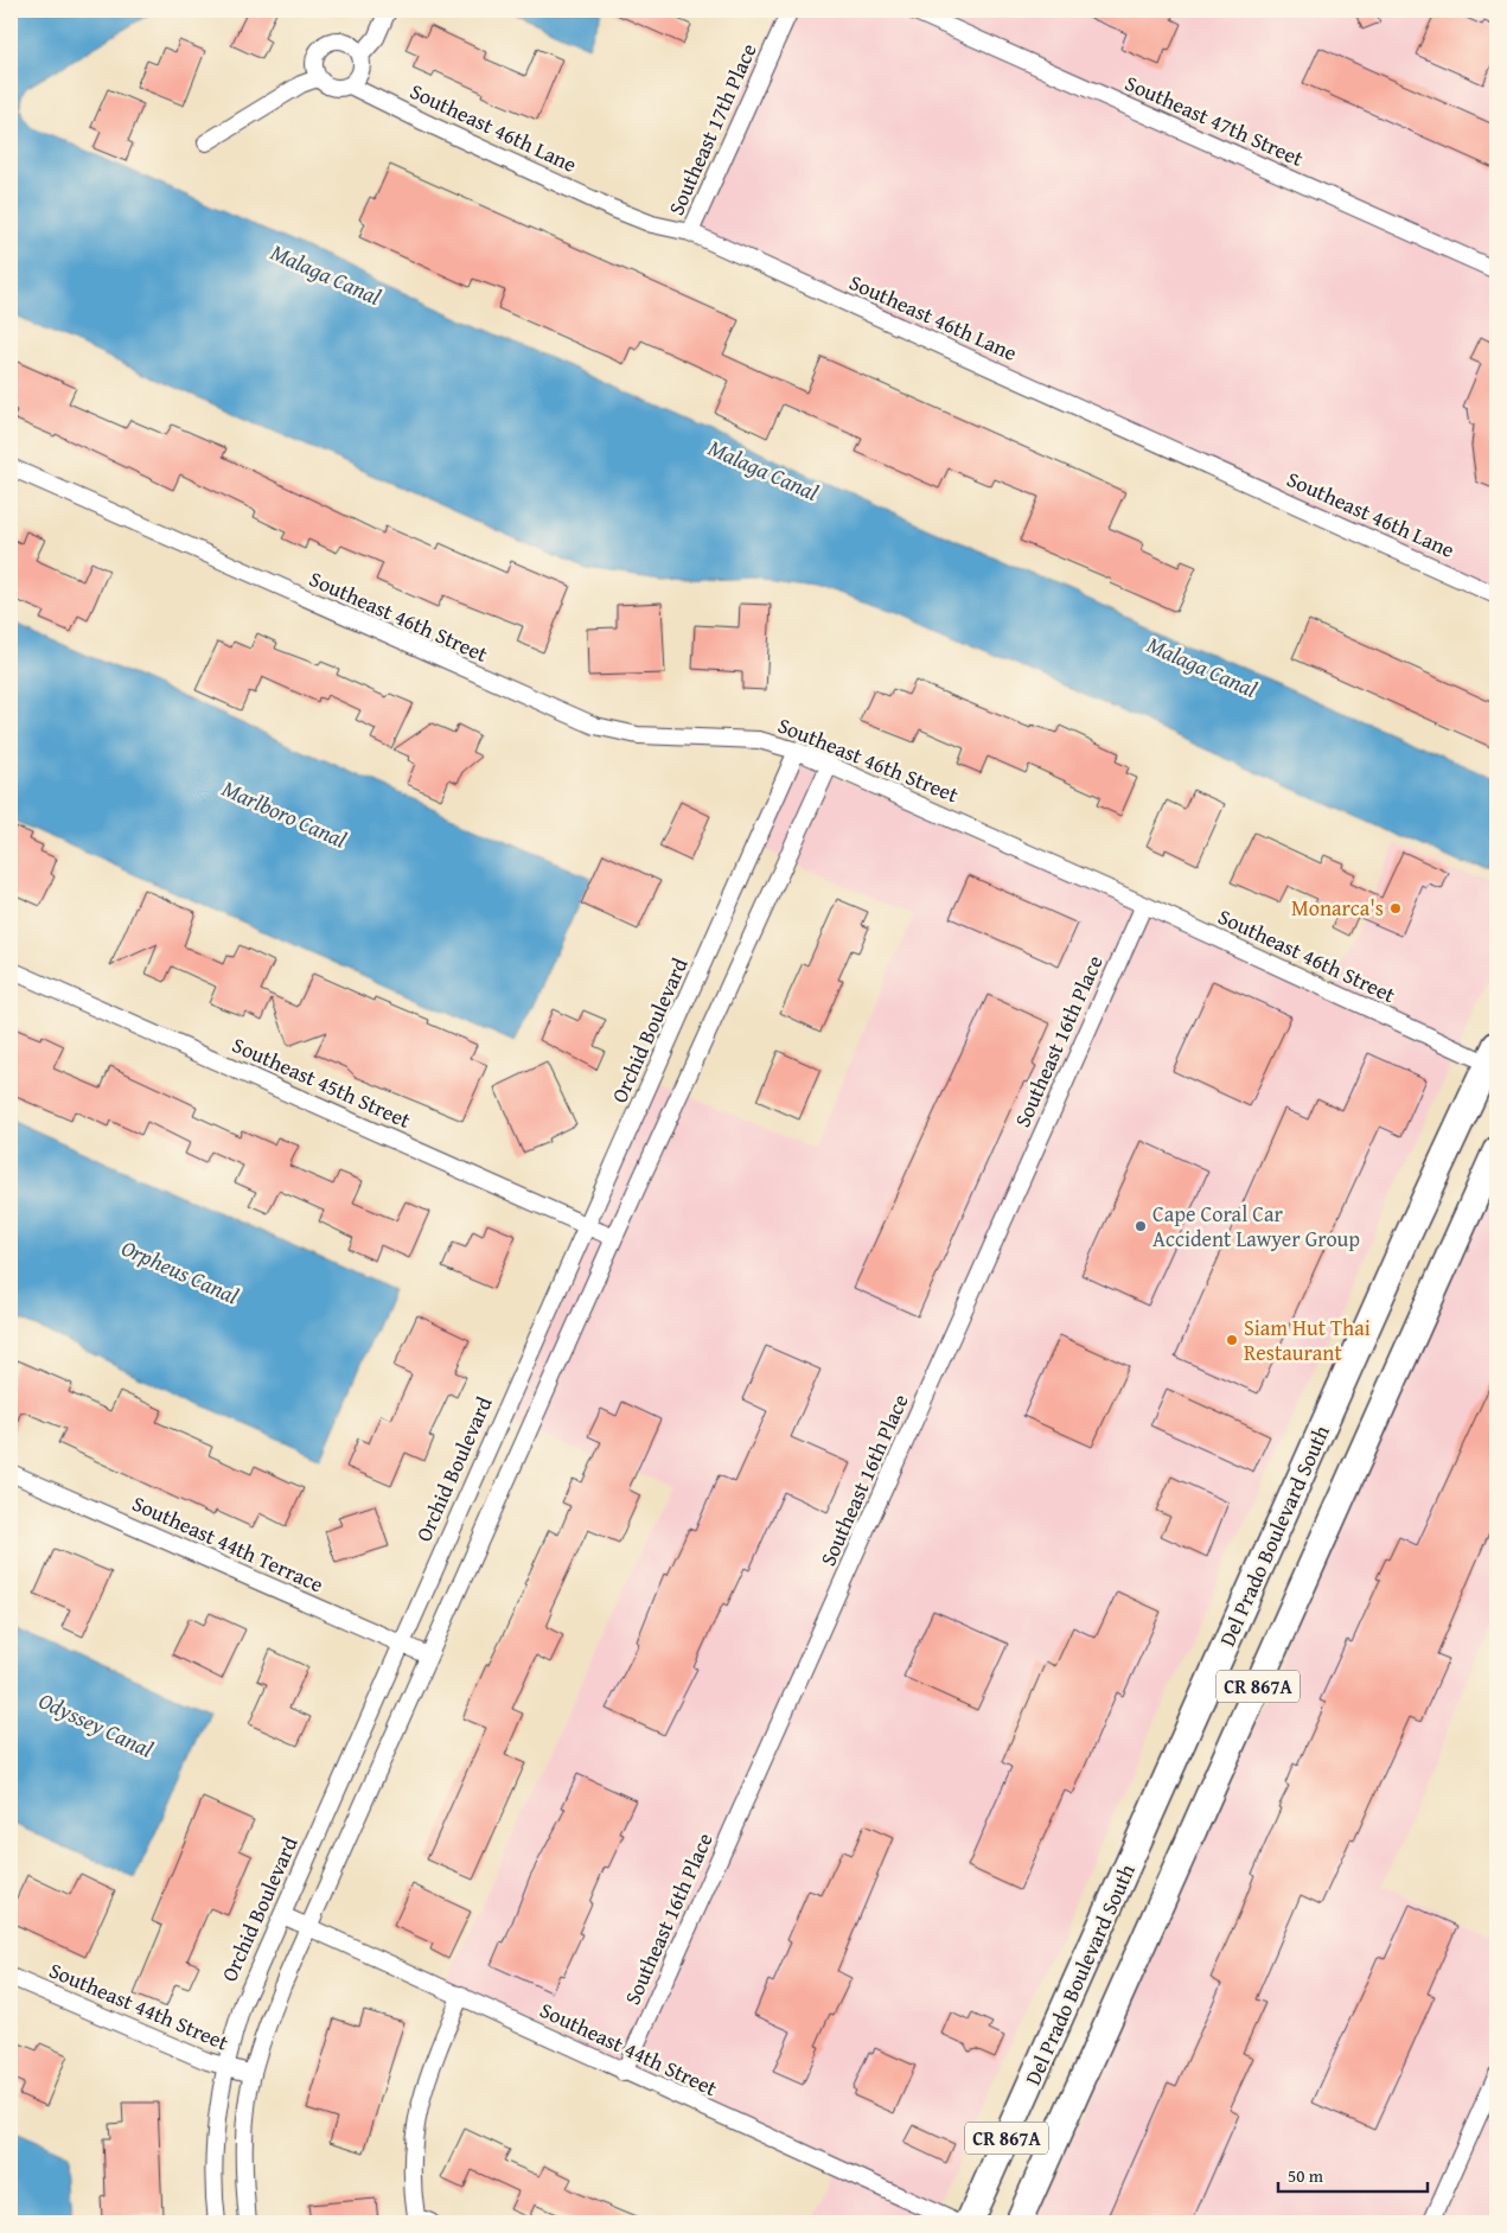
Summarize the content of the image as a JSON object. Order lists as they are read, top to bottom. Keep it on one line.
{"streets":{"main road":["Del Prado Boulevard South","CR 867A"],"street":["Southeast 47th Street","Southeast 46th Lane","Southeast 17th Place","Southeast 46th Street","Orchid Boulevard","Southeast 16th Place","Southeast 45th Street","Southeast 44th Terrace","Southeast 44th Street"]},"crossings":[["Southeast 46th Lane","Southeast 17th Place"],["Southeast 46th Street","Orchid Boulevard"],["Southeast 46th Street","Southeast 16th Place"],["Southeast 46th Street","Del Prado Boulevard South"],["Orchid Boulevard","Southeast 45th Street"],["Orchid Boulevard","Southeast 44th Terrace"],["Orchid Boulevard","Southeast 44th Street"],["Southeast 16th Place","Southeast 44th Street"]],"water":["Malaga Canal","Marlboro Canal","Orpheus Canal","Odyssey Canal"],"places":["Monarca's","Cape Coral Car Accident Lawyer Group","Siam Hut Thai Restaurant"],"scale_bar":"50 m"}
